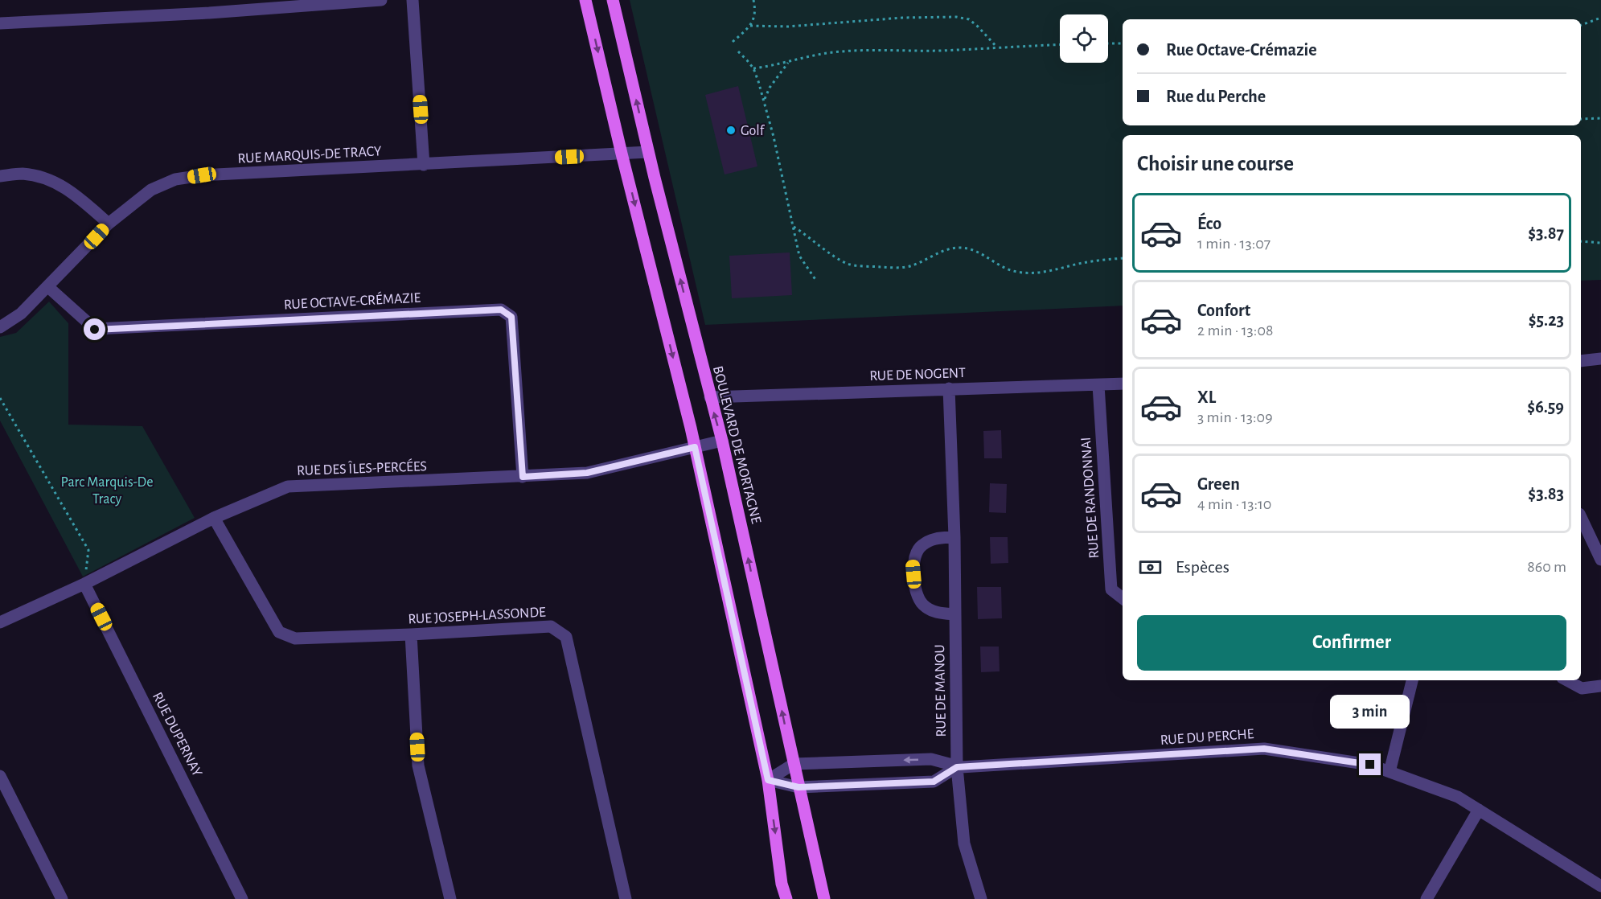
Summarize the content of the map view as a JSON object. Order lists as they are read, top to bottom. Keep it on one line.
{"streets":{"main road":["BOULEVARD DE MORTAGNE"],"street":["RUE MARQUIS-DE TRACY","RUE OCTAVE-CRÉMAZIE","RUE DE NOGENT","RUE DES ÎLES-PERCÉES","RUE DE RANDONNAI","RUE JOSEPH-LASSONDE","RUE DE MANOU","RUE DUPERNAY","RUE DU PERCHE"]},"crossings":[["RUE MARQUIS-DE TRACY","RUE OCTAVE-CRÉMAZIE"],["RUE MARQUIS-DE TRACY","BOULEVARD DE MORTAGNE"],["RUE OCTAVE-CRÉMAZIE","RUE DES ÎLES-PERCÉES"],["RUE DE NOGENT","BOULEVARD DE MORTAGNE"],["RUE DE NOGENT","RUE DE RANDONNAI"],["RUE DE NOGENT","RUE DE MANOU"],["BOULEVARD DE MORTAGNE","RUE DES ÎLES-PERCÉES"],["BOULEVARD DE MORTAGNE","RUE DU PERCHE"],["RUE DES ÎLES-PERCÉES","RUE JOSEPH-LASSONDE"],["RUE DES ÎLES-PERCÉES","RUE DUPERNAY"],["RUE DE MANOU","RUE DU PERCHE"]],"parks":["Parc Marquis-De Tracy"],"places":["Golf"],"page":{"banner":["Rue Octave-Crémazie","Rue du Perche"],"heading":"Choisir une course","list":[{"name":"Éco","note":"1 min · 13:07","value":"$3.87"},{"name":"Confort","note":"2 min · 13:08","value":"$5.23"},{"name":"XL","note":"3 min · 13:09","value":"$6.59"},{"name":"Green","note":"4 min · 13:10","value":"$3.83"}],"pay":["Espèces","860 m"],"buttons":"Confirmer","bubble":"3 min"}}
